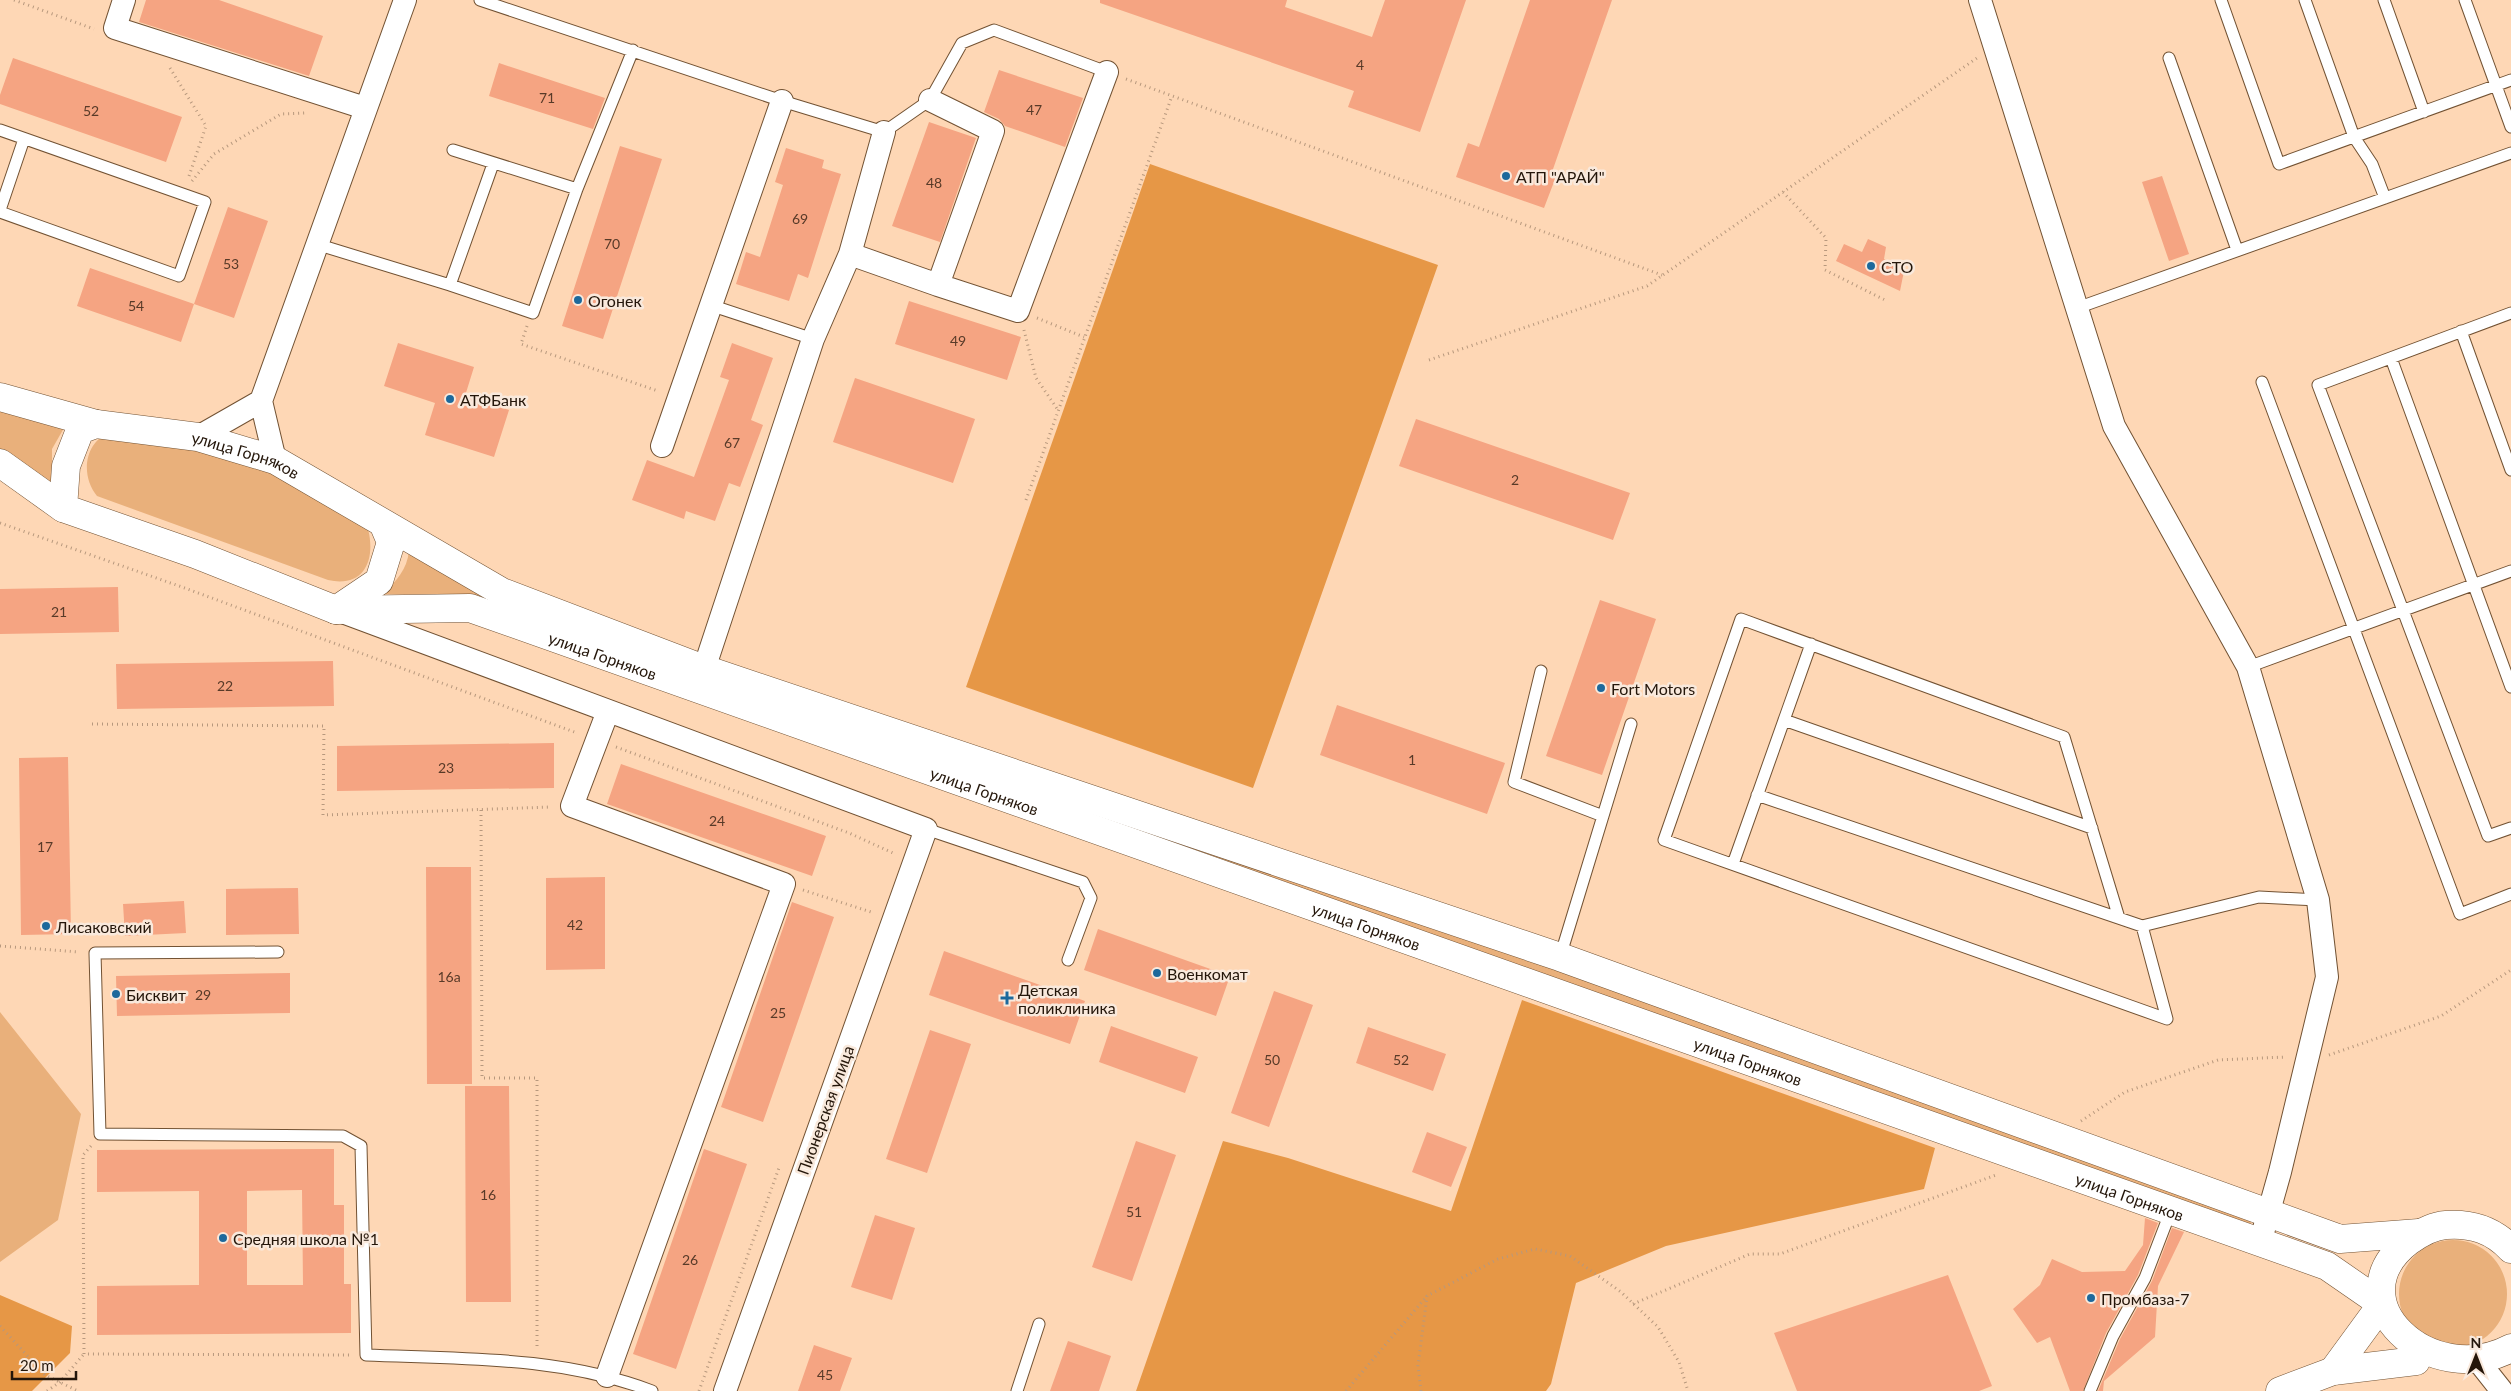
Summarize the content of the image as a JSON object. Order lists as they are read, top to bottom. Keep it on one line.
{"streets":{"street":["улица Горняков","Пионерская улица"]},"crossings":[["улица Горняков","Пионерская улица"]],"places":{"other":["АТП \"АРАЙ\"","СТО","Огонек","АТФБанк","Fort Motors","Лисаковский","Военкомат","Бисквит","Средняя школа №1","Промбаза-7"],"health":["Детская поликлиника"]},"house_numbers":["4","71","47","52","48","69","70","53","54","49","67","2","21","22","1","23","24","17","42","16а","29","25","50","52","16","51","26","45"],"scale_bar":"20 m","north":"top"}
